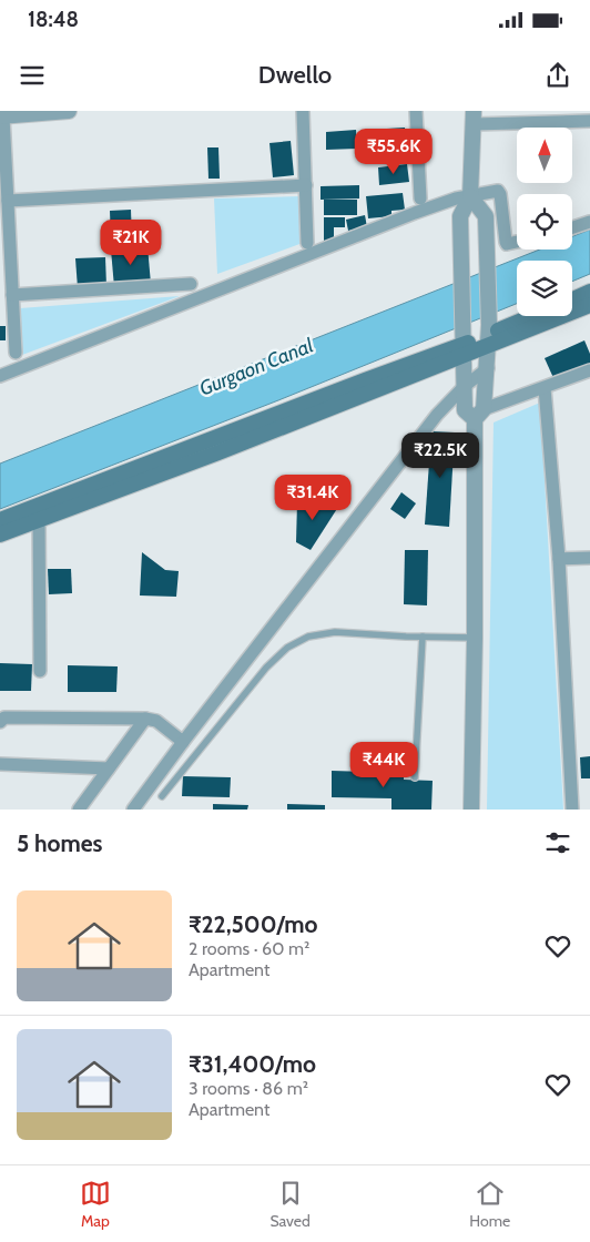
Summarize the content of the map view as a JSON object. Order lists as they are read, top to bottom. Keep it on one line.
{"water":["Gurgaon Canal"],"north":"top","page":{"status":"18:48","header":"Dwello","price":["₹55.6K","₹21K","₹22.5K","₹31.4K","₹44K"],"heading":"5 homes","list":[{"name":"₹22,500/mo","note":"2 rooms · 60 m² · Apartment"},{"name":"₹31,400/mo","note":"3 rooms · 86 m² · Apartment"}],"tabs":["Map","Saved","Home"]}}
